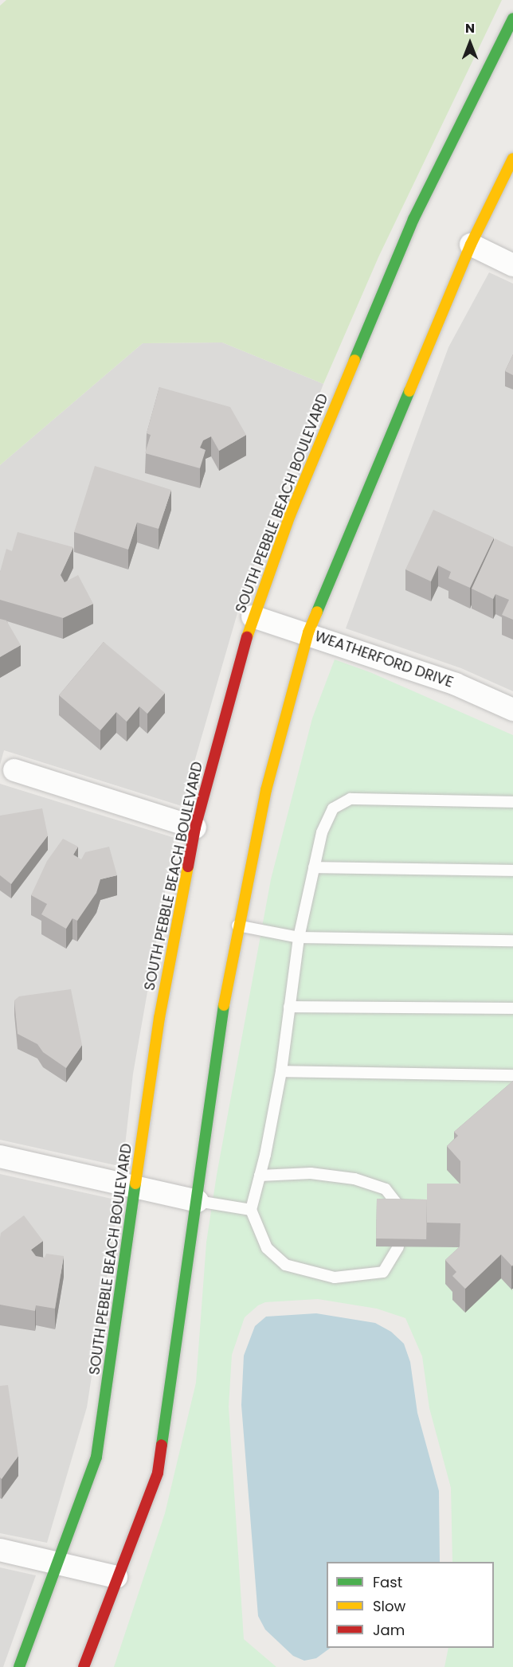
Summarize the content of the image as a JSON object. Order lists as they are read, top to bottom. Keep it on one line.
{"streets":{"street":["SOUTH PEBBLE BEACH BOULEVARD","WEATHERFORD DRIVE"]},"crossings":[["SOUTH PEBBLE BEACH BOULEVARD","WEATHERFORD DRIVE"]],"legend":["Fast","Slow","Jam"],"north":"top"}
